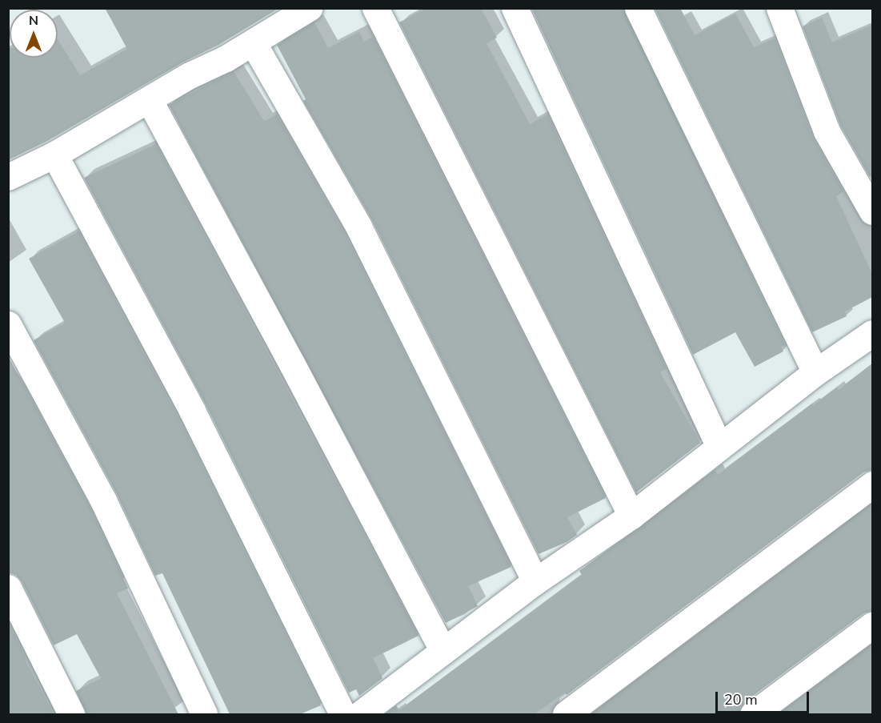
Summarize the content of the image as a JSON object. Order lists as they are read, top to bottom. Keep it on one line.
{"scale_bar":"20 m","north":"top"}
